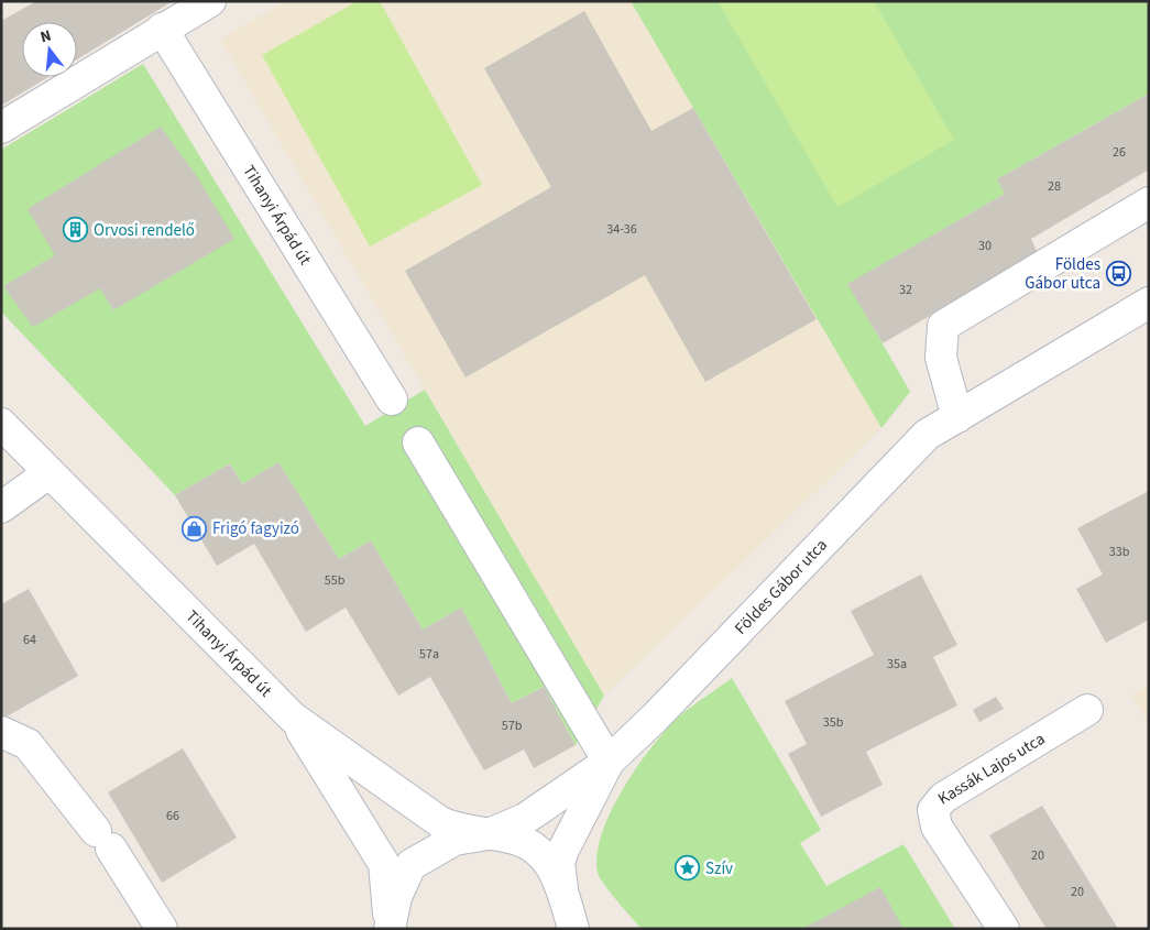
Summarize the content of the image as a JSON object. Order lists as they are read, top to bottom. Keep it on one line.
{"streets":{"street":["Tihanyi Árpád út","Földes Gábor utca","Kassák Lajos utca"]},"crossings":[["Tihanyi Árpád út","Földes Gábor utca"]],"places":{"building":["Orvosi rendelő"],"bus stop":["Földes Gábor utca"],"shop":["Frigó fagyizó"],"place":["Szív"]},"house_numbers":["26","28","34-36","30","32","33b","55b","64","57a","35a","35b","57b","66","20","20"],"north":"top"}
